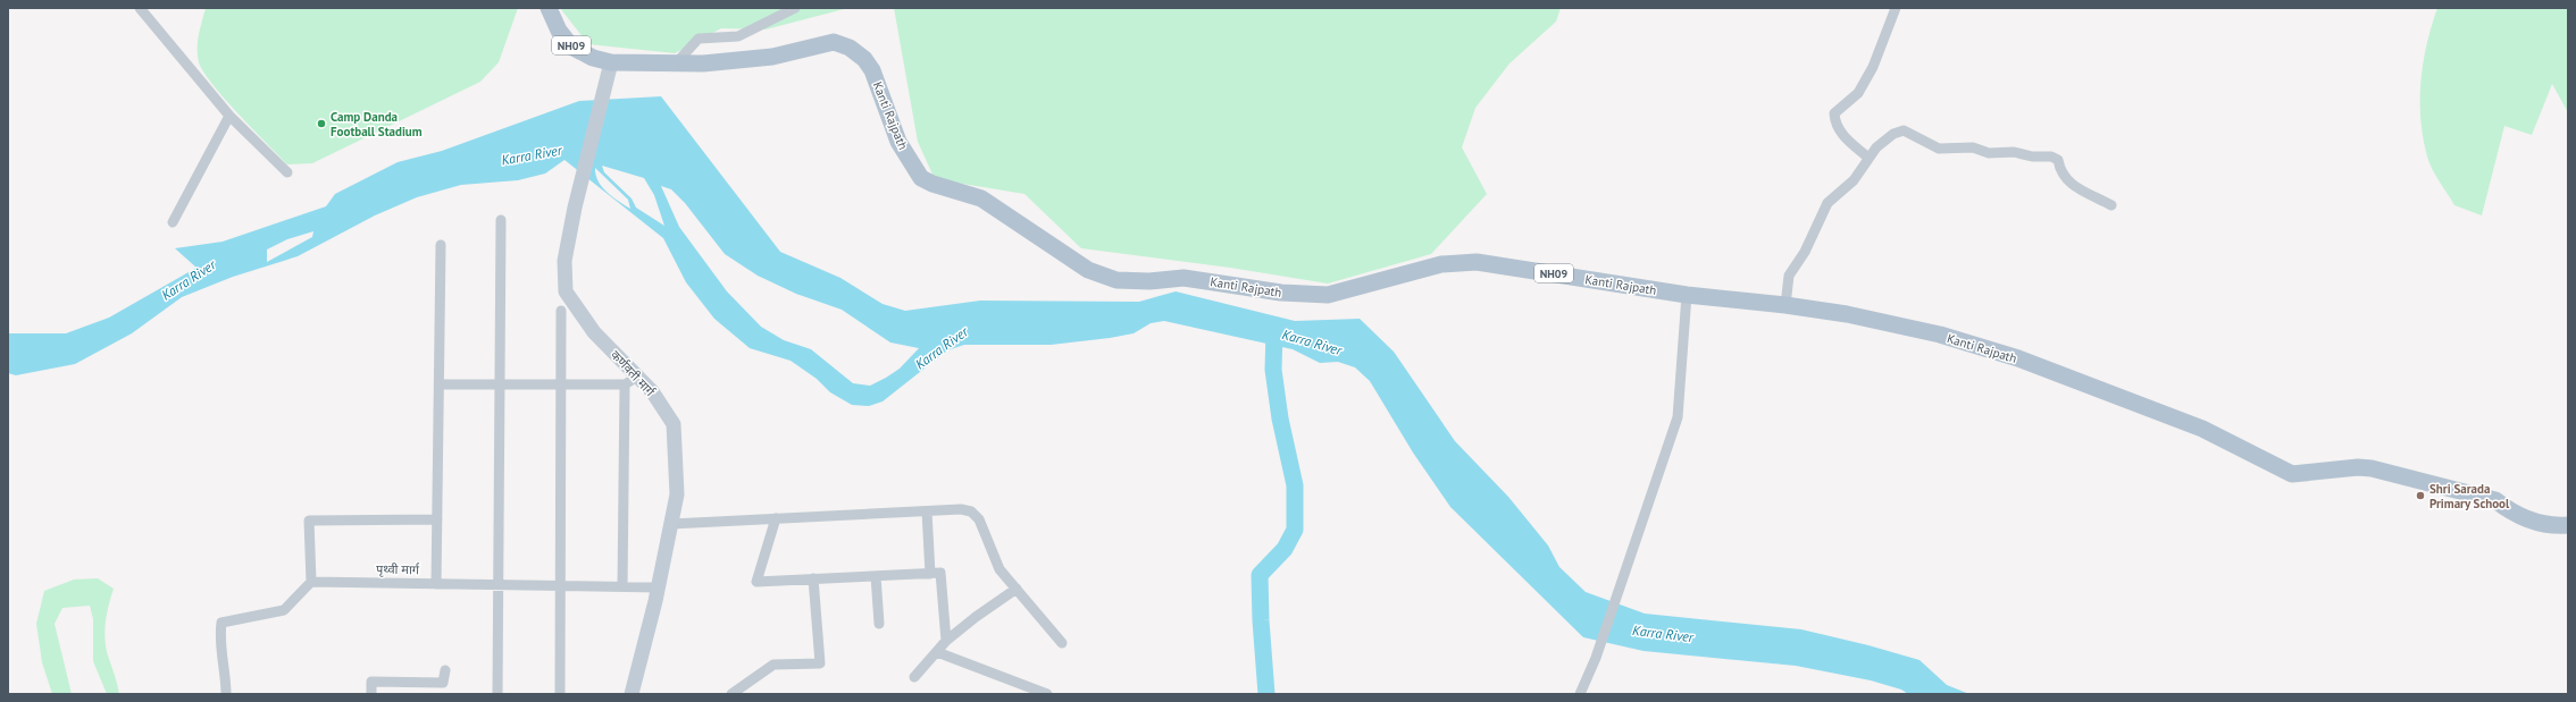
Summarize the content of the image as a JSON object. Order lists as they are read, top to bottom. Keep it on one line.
{"streets":{"main road":["NH09","Kanti Rajpath","कर्णवती मार्ग"],"street":["पृथ्वी मार्ग"]},"crossings":[["NH09","Kanti Rajpath"],["NH09","कर्णवती मार्ग"],["Kanti Rajpath","कर्णवती मार्ग"],["कर्णवती मार्ग","पृथ्वी मार्ग"]],"water":["Karra River"],"places":["Camp Danda Football Stadium","Shri Sarada Primary School"]}
